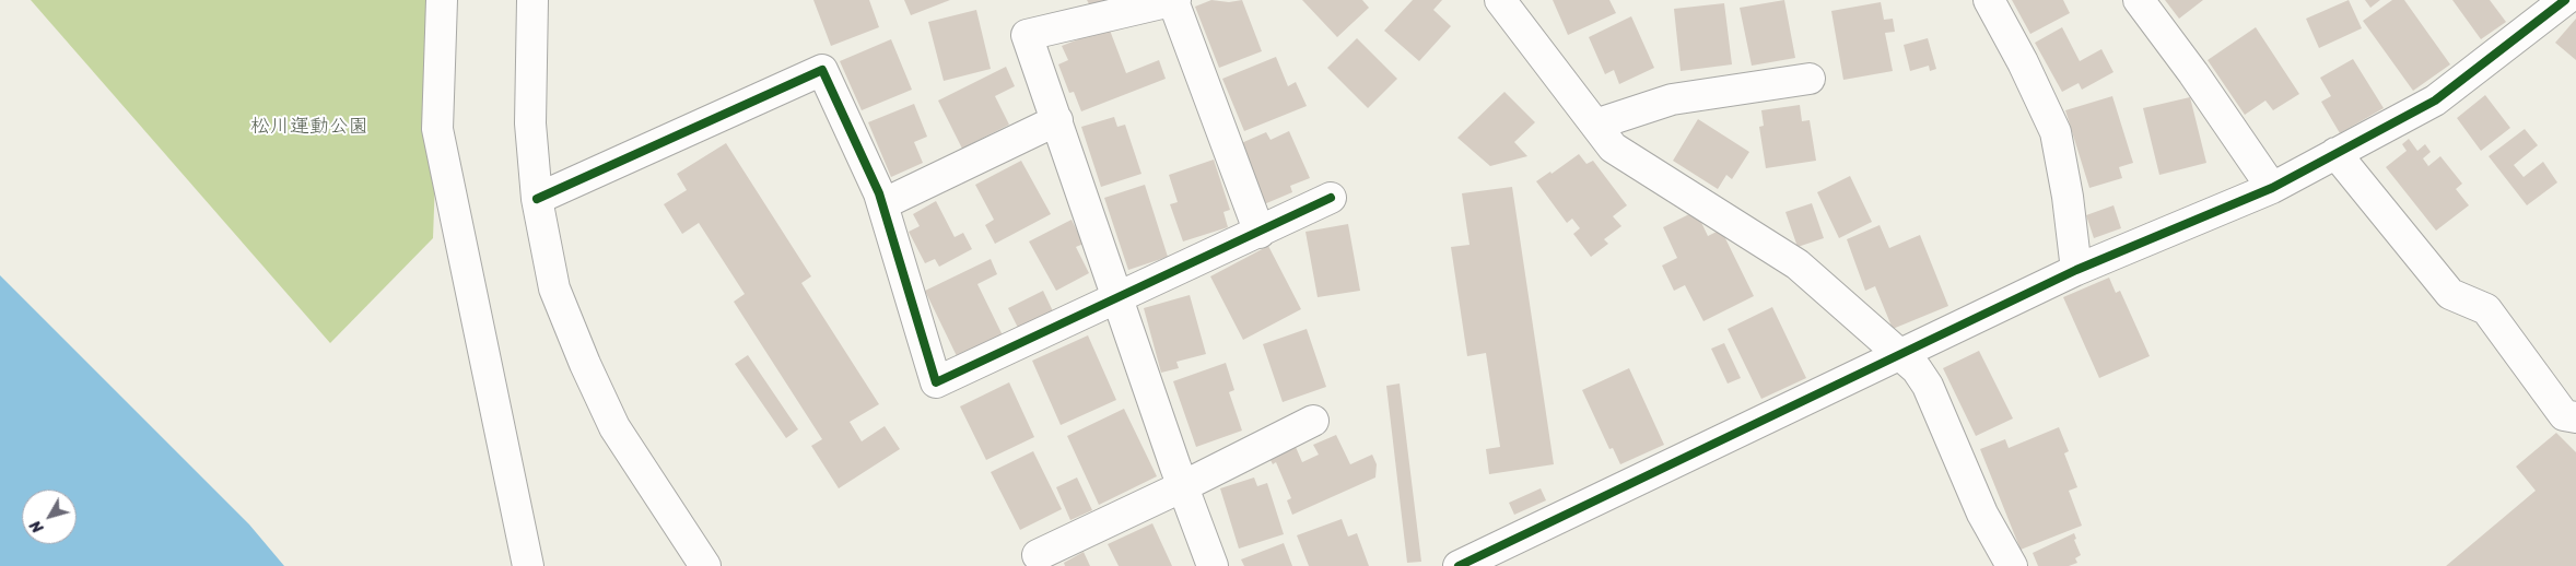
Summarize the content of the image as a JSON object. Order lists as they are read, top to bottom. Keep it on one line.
{"parks":["松川運動公園"],"north":"bottom left"}
